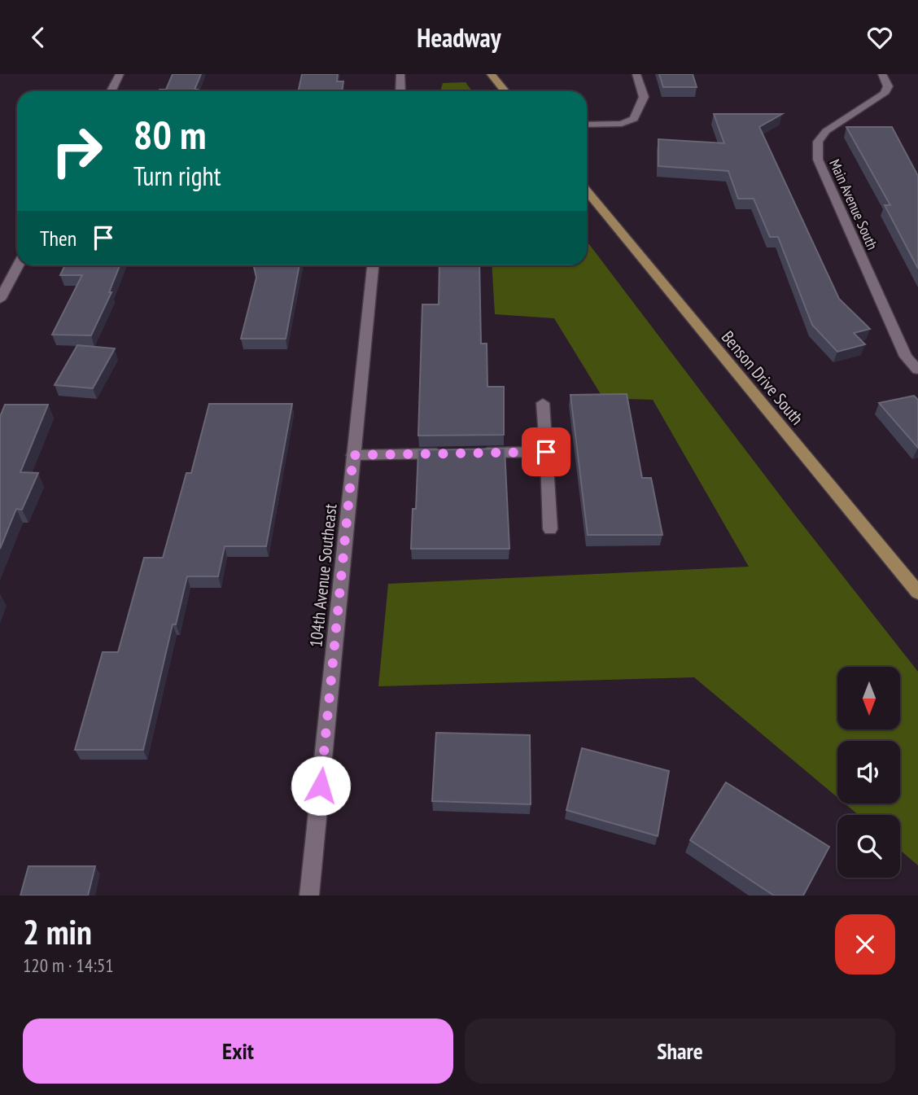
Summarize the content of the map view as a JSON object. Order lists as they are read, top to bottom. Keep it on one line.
{"streets":{"main road":["Benson Drive South"],"street":["Main Avenue South","104th Avenue Southeast"]},"north":"bottom","page":{"header":"Headway","turn":["80 m","Turn right"],"then":"Then","heading":["2 min","120 m · 14:51"],"buttons":["Exit","Share"]}}
